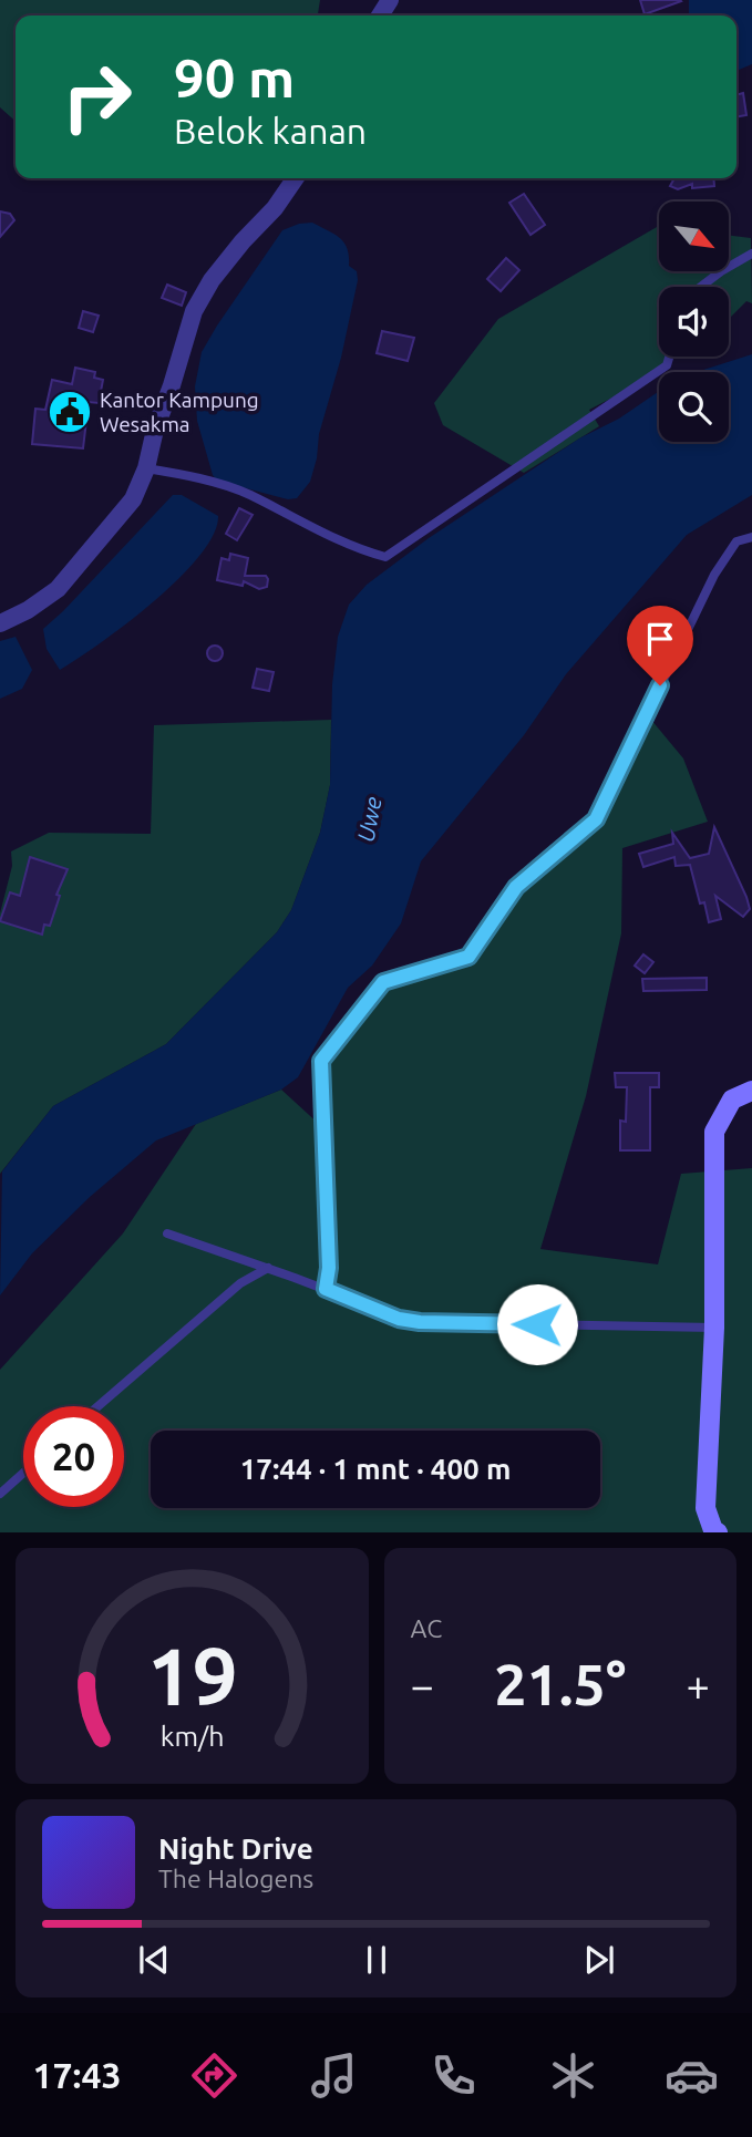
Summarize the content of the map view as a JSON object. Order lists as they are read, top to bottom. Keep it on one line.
{"water":["Uwe"],"places":{"public building":["Kantor Kampung Wesakma"]},"north":"bottom right","page":{"turn":["90 m","Belok kanan"],"limit":"20","trip":"17:44 · 1 mnt · 400 m","tile":"AC","heat":["−","21.5°","+"],"song":["Night Drive","The Halogens"],"tabs":"17:43","gauge":["19","km/h"]}}
